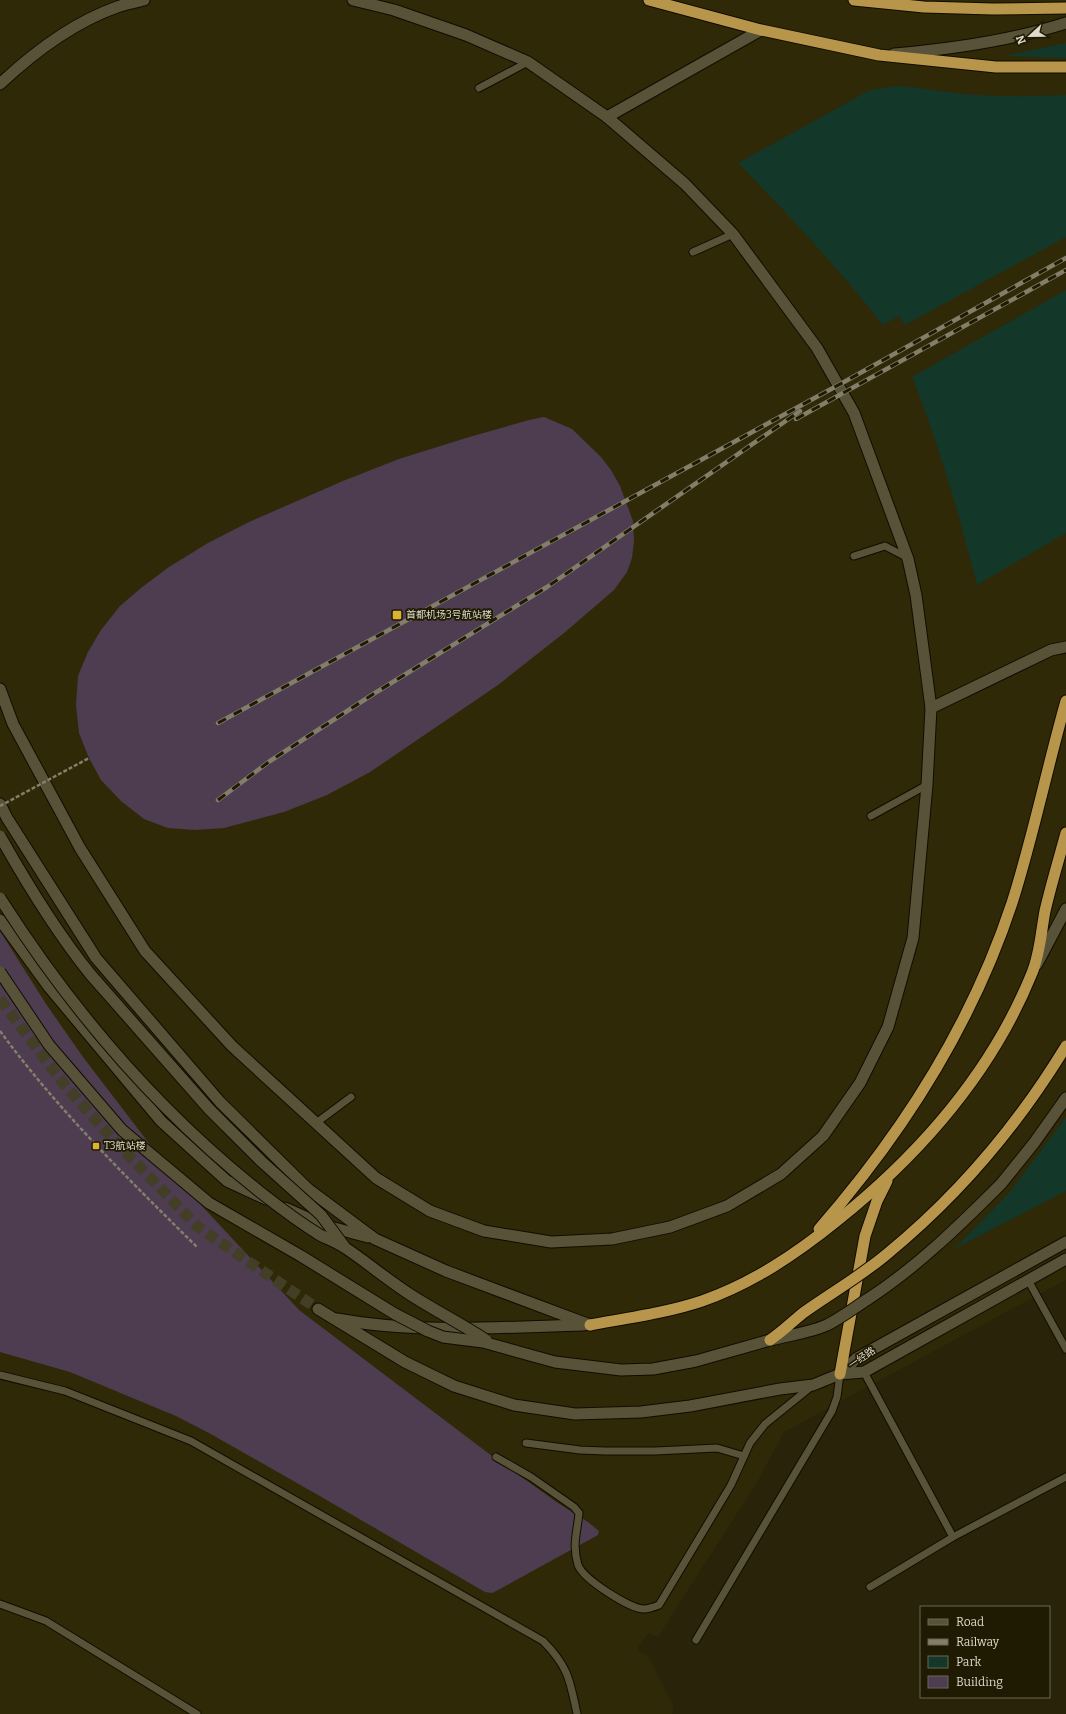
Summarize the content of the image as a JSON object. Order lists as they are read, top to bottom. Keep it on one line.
{"streets":{"street":["一经路"]},"places":{"transit":["首都机场3号航站楼","T3航站楼"]},"legend":["Road","Railway","Park","Building"],"north":"left"}
